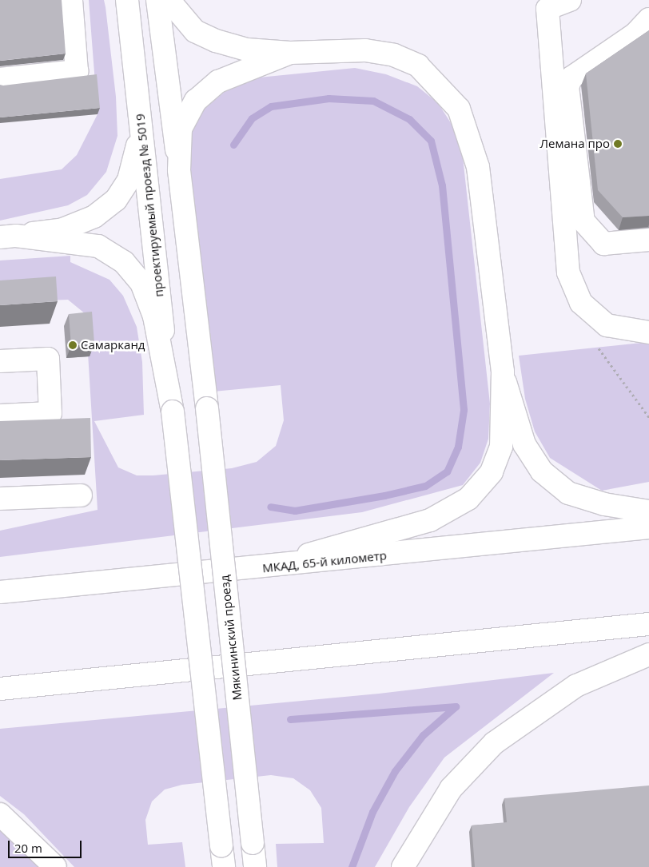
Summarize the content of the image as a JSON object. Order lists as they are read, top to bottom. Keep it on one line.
{"streets":{"main road":["проектируемый проезд № 5019","МКАД, 65-й километр","Мякининский проезд"]},"places":["Лемана про","Самарканд"],"scale_bar":"20 m"}
